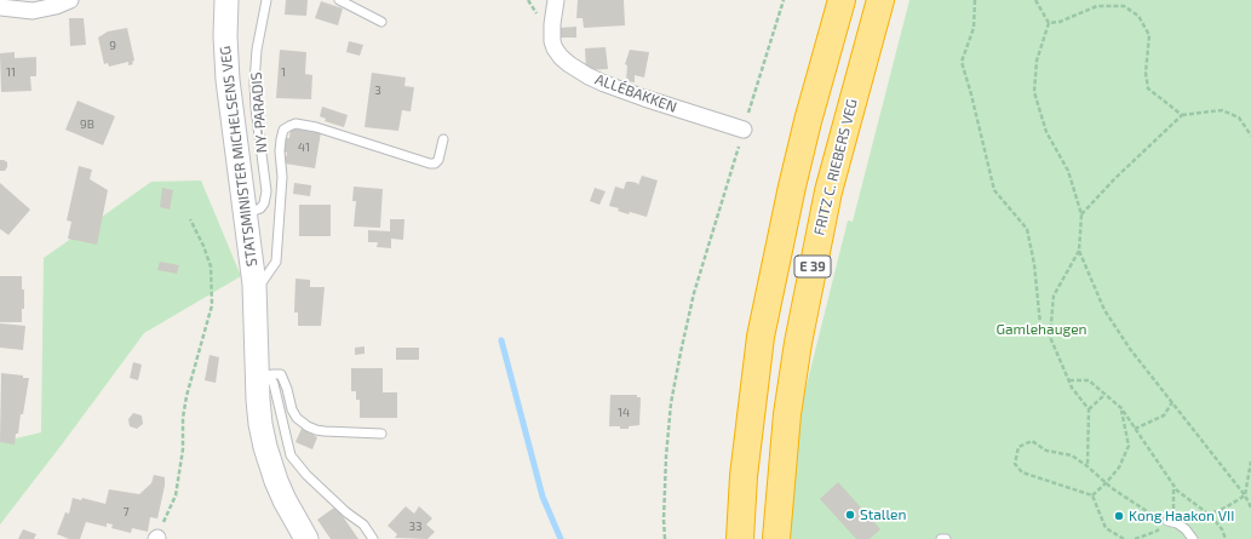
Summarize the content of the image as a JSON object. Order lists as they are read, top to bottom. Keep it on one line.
{"streets":{"highway":["FRITZ C. RIEBERS VEG","E 39"],"main road":["STATSMINISTER MICHELSENS VEG"],"street":["ALLÉBAKKEN"],"lane":["NY-PARADIS"]},"crossings":[["NY-PARADIS","STATSMINISTER MICHELSENS VEG"]],"parks":["Gamlehaugen"],"places":["Stallen","Kong Haakon VII"],"house_numbers":["9","11","1","3","9B","41","14","7","33"]}
